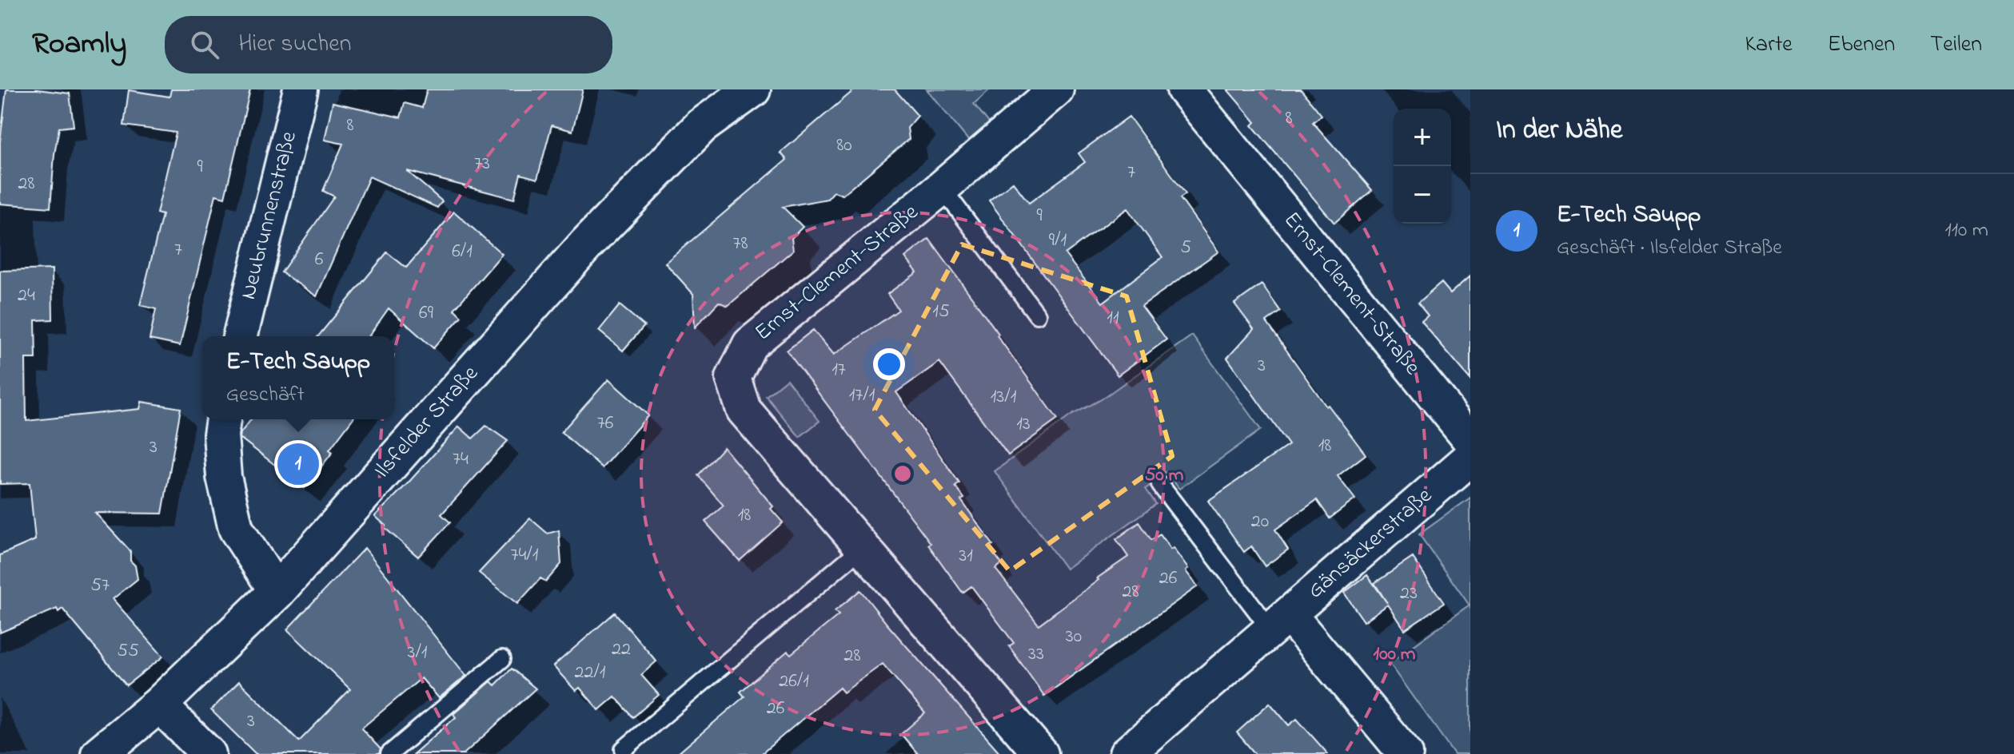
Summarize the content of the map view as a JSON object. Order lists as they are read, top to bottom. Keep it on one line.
{"streets":{"main road":["Ilsfelder Straße"],"street":["Neubrunnenstraße","Ernst-Clement-Straße","Gänsäckerstraße"]},"house_numbers":["8","8","80","73","9","7","28","9","9/1","78","5","7","6/1","6","24","15","69","11","3","17","17/1","13/1","76","13","18","3","74","18","20","74/1","31","26","57","28","23","30","22","55","3/1","33","28","22/1","26/1","26","3"],"page":{"header":"Roamly","search":"Hier suchen","nav":["Karte","Ebenen","Teilen"],"heading":"In der Nähe","map_buttons":["+","−"],"list":[{"mark":"1","name":"E-Tech Saupp","note":"Geschäft · Ilsfelder Straße","value":"110 m"}],"popup":["E-Tech Saupp","Geschäft"],"pins":"1"},"rings":["50 m","100 m"]}
